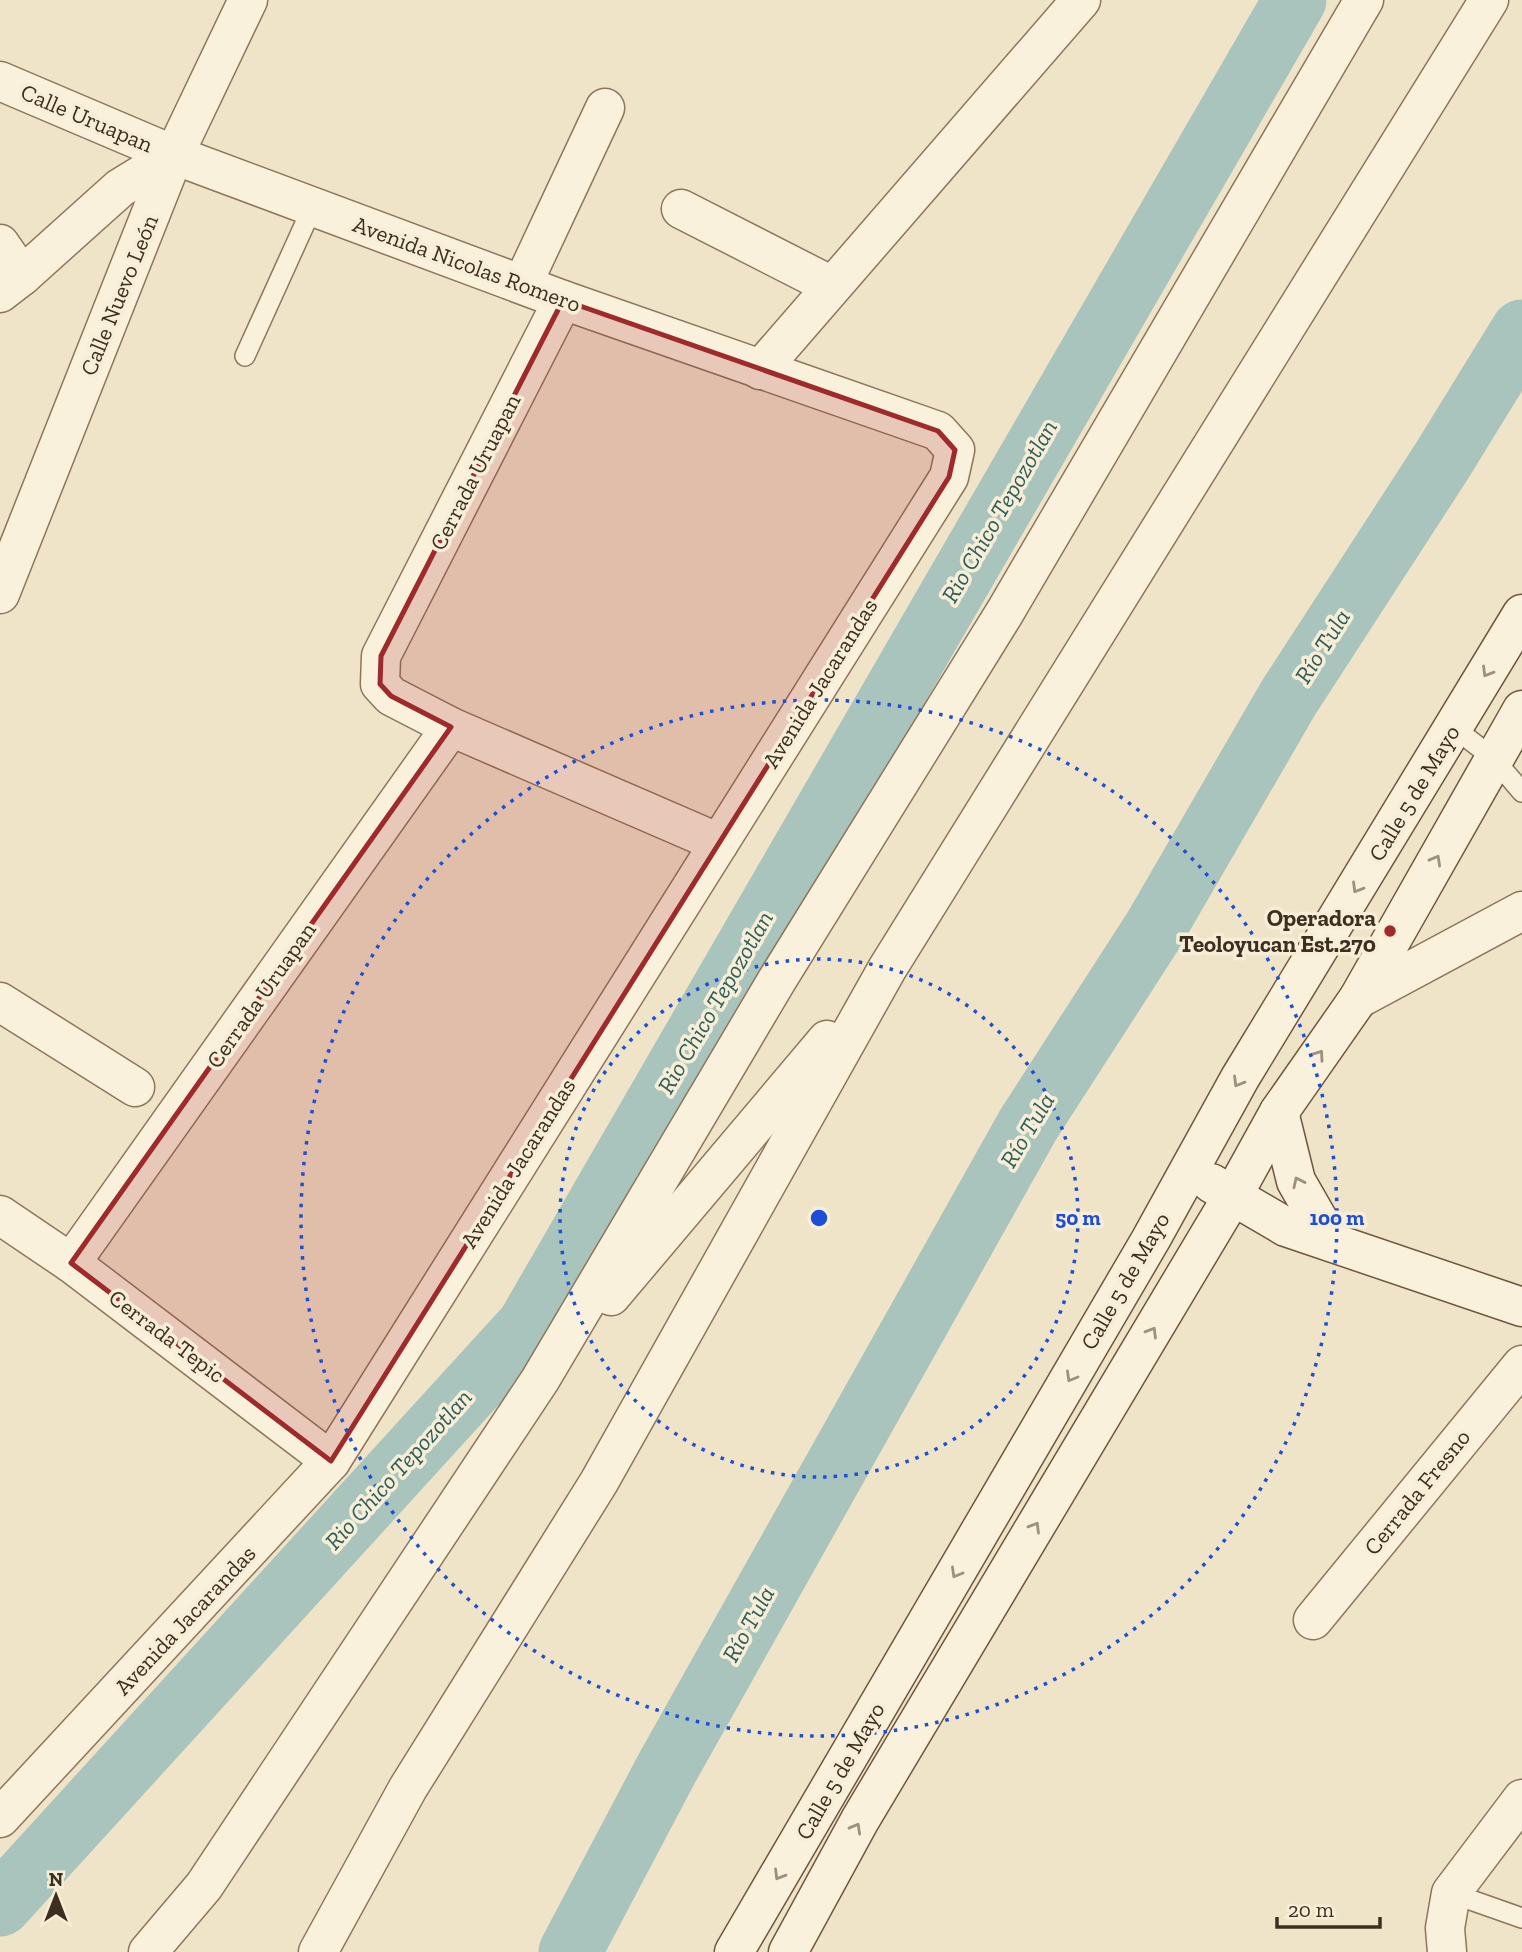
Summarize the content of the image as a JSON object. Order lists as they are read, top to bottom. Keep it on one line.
{"streets":{"street":["Calle Uruapan","Avenida Nicolas Romero","Calle Nuevo León","Cerrada Uruapan","Avenida Jacarandas","Calle 5 de Mayo","Cerrada Tepic","Cerrada Fresno"]},"crossings":[["Calle Uruapan","Avenida Nicolas Romero"],["Calle Uruapan","Calle Nuevo León"],["Avenida Nicolas Romero","Calle Nuevo León"],["Avenida Nicolas Romero","Cerrada Uruapan"],["Avenida Nicolas Romero","Avenida Jacarandas"],["Cerrada Uruapan","Avenida Jacarandas"],["Cerrada Uruapan","Cerrada Tepic"],["Avenida Jacarandas","Cerrada Tepic"]],"water":["Rio Chico Tepozotlan","Río Tula"],"places":["Operadora Teoloyucan Est.270"],"scale_bar":"20 m","north":"top","rings":["50 m","100 m"]}
